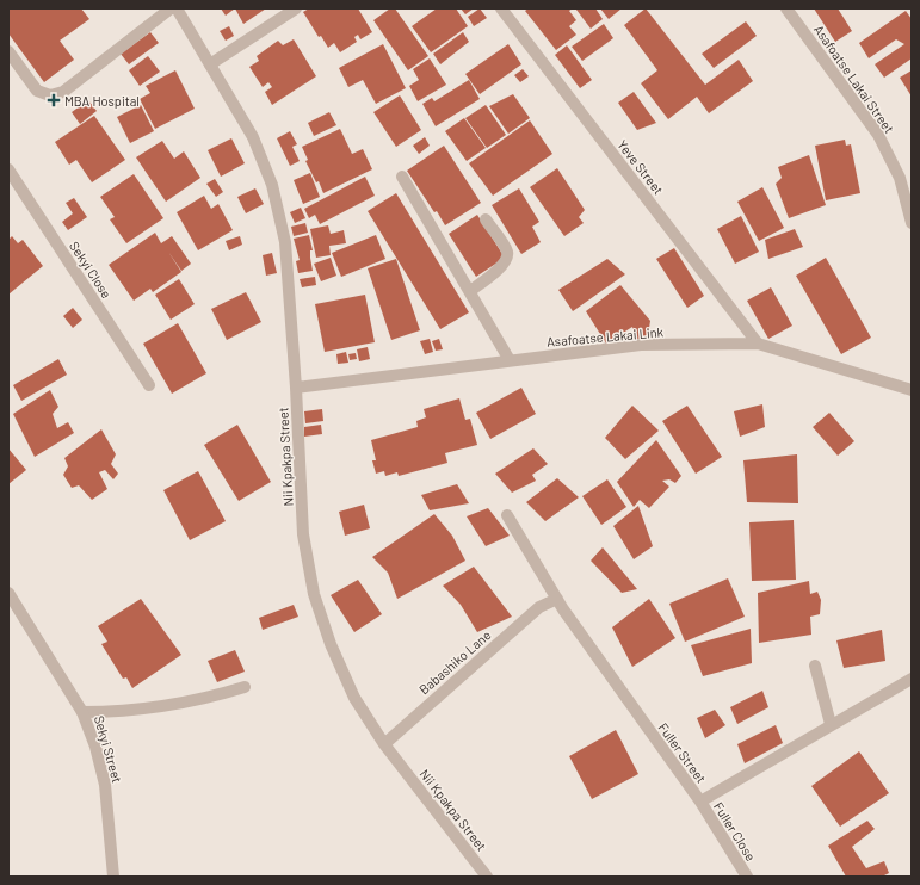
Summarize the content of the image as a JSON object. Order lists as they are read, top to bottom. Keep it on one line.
{"streets":{"street":["Asafoatse Lakai Street","Yeve Street","Sekyi Close","Asafoatse Lakai Link","Nii Kpakpa Street","Babashiko Lane","Sekyi Street","Fuller Street","Fuller Close"]},"crossings":[["Yeve Street","Asafoatse Lakai Link"],["Asafoatse Lakai Link","Nii Kpakpa Street"],["Nii Kpakpa Street","Babashiko Lane"],["Babashiko Lane","Fuller Street"],["Fuller Street","Fuller Close"]],"places":{"health":["MBA Hospital"]}}
